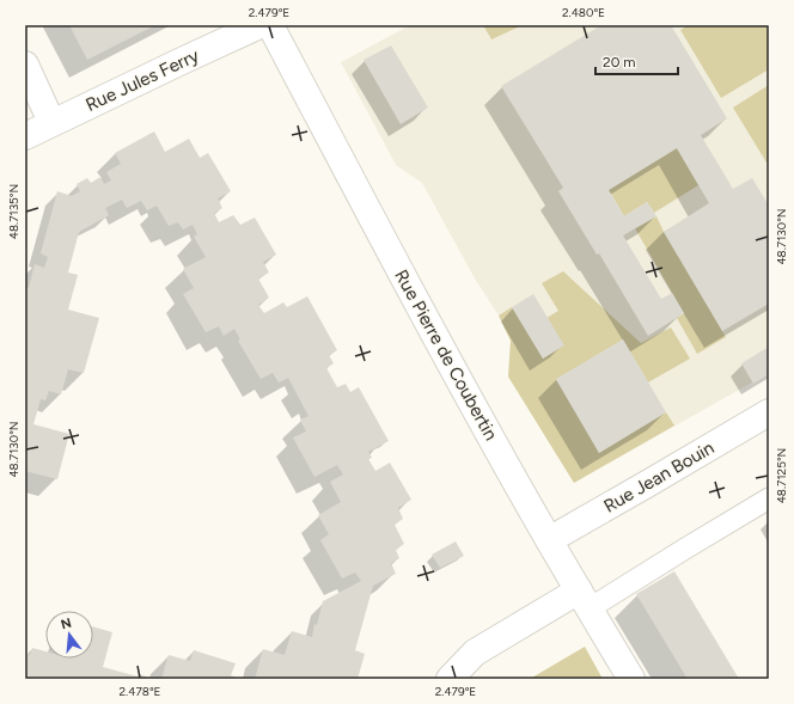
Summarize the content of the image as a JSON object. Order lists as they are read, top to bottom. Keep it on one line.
{"streets":{"street":["Rue Jules Ferry","Rue Pierre de Coubertin","Rue Jean Bouin"]},"crossings":[["Rue Pierre de Coubertin","Rue Jean Bouin"]],"scale_bar":"20 m","north":"top","coordinates":["2.479°E","2.480°E","48.7135°N","48.7130°N","48.7125°N","2.478°E"]}
